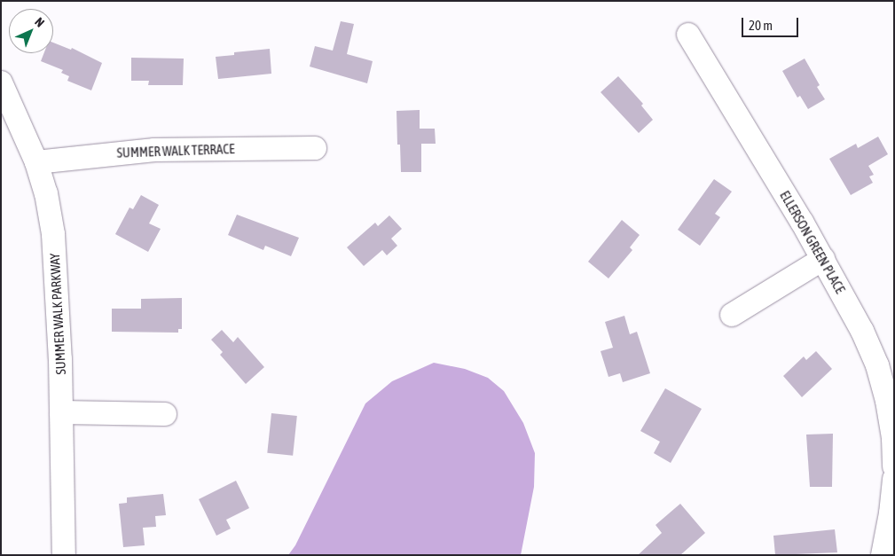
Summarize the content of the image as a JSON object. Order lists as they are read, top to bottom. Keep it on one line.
{"streets":{"street":["SUMMER WALK TERRACE","ELLERSON GREEN PLACE","SUMMER WALK PARKWAY"]},"crossings":[["SUMMER WALK TERRACE","SUMMER WALK PARKWAY"]],"scale_bar":"20 m","north":"top right"}
